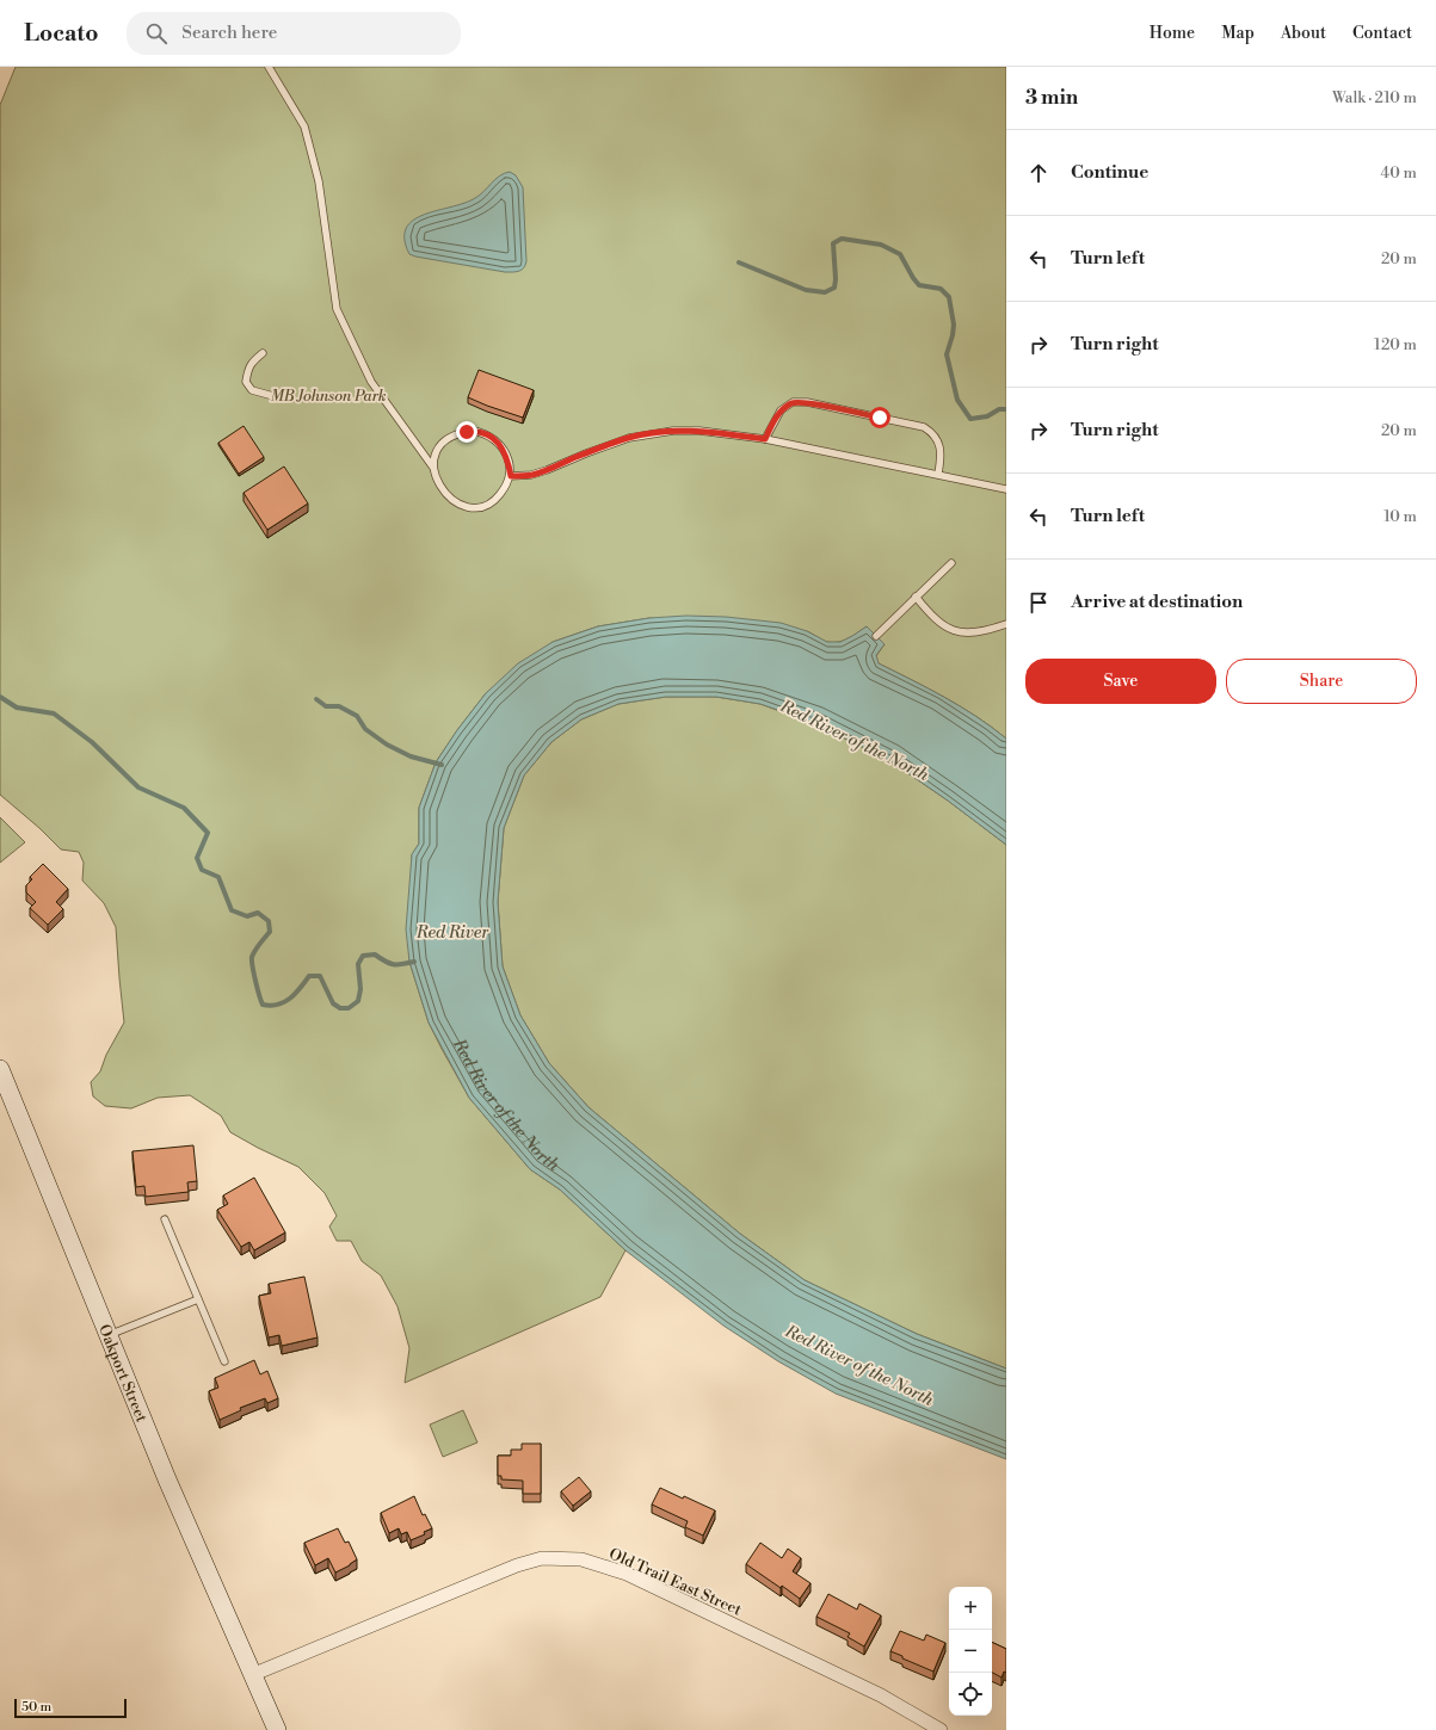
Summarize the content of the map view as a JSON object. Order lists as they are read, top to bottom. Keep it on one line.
{"streets":{"street":["Oakport Street","Old Trail East Street"]},"crossings":[["Oakport Street","Old Trail East Street"]],"water":["Red River of the North","Red River"],"parks":["MB Johnson Park"],"scale_bar":"50 m","page":{"header":"Locato","search":"Search here","nav":["Home","Map","About","Contact"],"heading":["3 min","Walk · 210 m"],"list":[["Continue","40 m"],["Turn left","20 m"],["Turn right","120 m"],["Turn right","20 m"],["Turn left","10 m"],"Arrive at destination"],"buttons":["Save","Share"],"map_buttons":["+","−"],"scale":"50 m"}}
